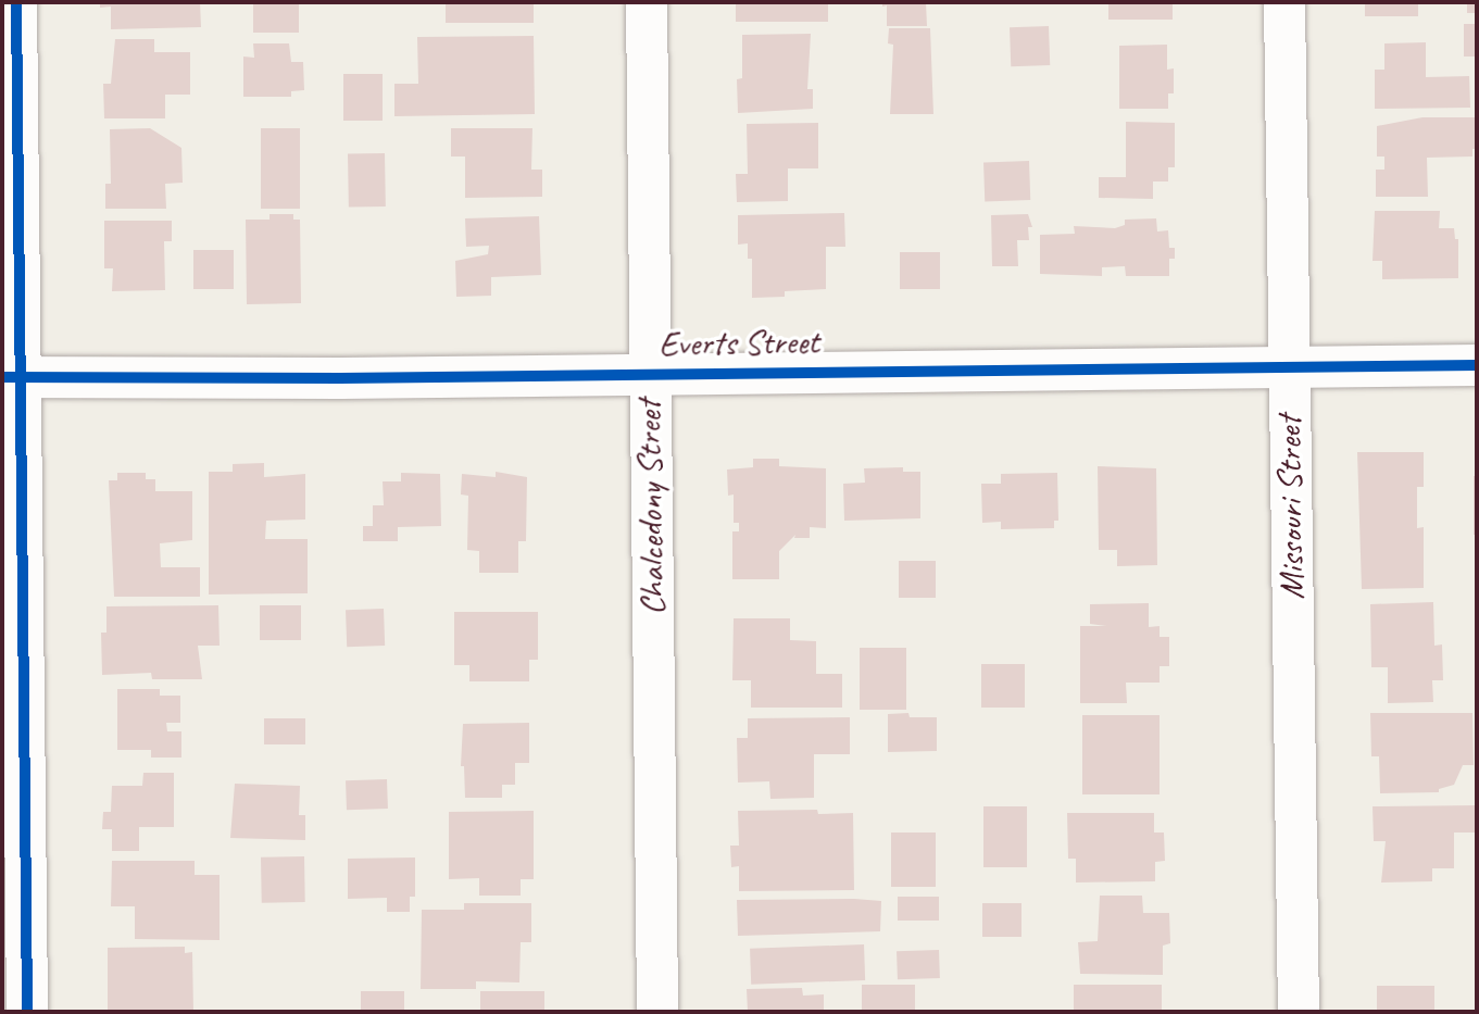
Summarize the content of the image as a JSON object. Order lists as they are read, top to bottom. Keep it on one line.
{"streets":{"street":["Everts Street","Chalcedony Street","Missouri Street"]},"crossings":[["Everts Street","Chalcedony Street"],["Everts Street","Missouri Street"]]}
